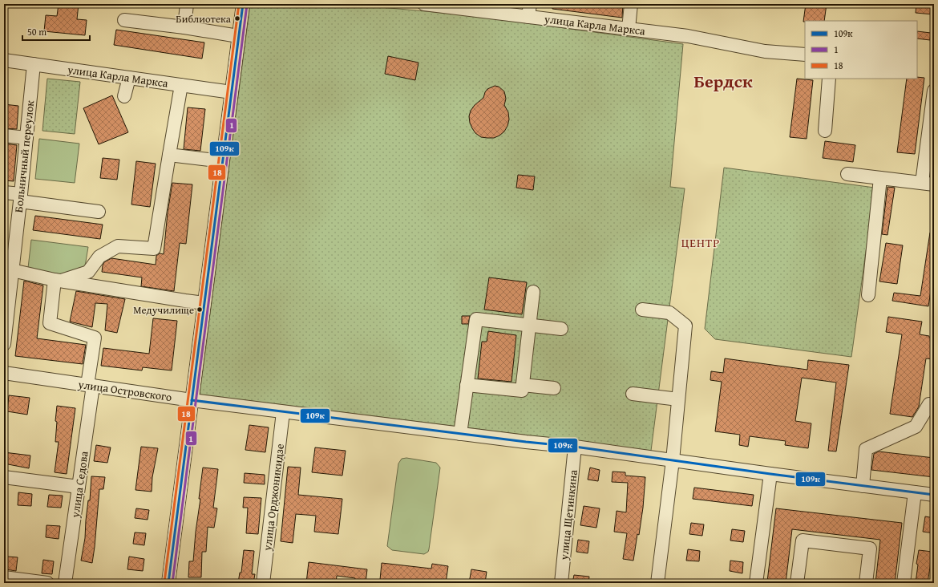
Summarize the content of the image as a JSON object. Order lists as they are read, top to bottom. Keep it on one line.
{"streets":{"street":["улица Карла Маркса","Больничный переулок","улица Островского","улица Седова","улица Орджоникидзе","улица Щетинкина"]},"crossings":[["улица Карла Маркса","Больничный переулок"],["улица Островского","улица Седова"],["улица Островского","улица Орджоникидзе"],["улица Островского","улица Щетинкина"]],"districts":["Бердск","ЦЕНТР"],"places":["Библиотека","Медучилище"],"lines":["transit line 109к","transit line 18","transit line 1"],"legend":["109к","1","18"],"scale_bar":"50 m"}
